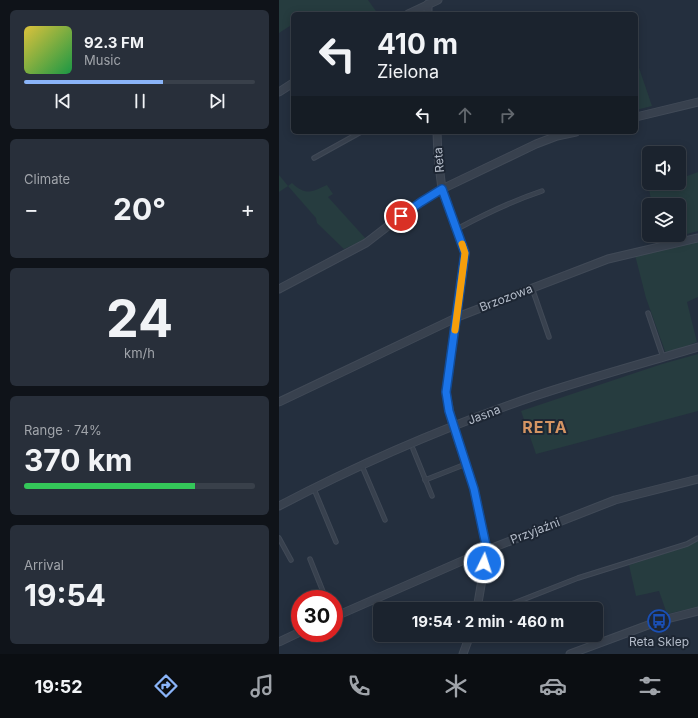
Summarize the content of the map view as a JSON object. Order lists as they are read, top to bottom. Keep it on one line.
{"streets":{"street":["Reta","Brzozowa","Jasna","Przyjaźni"]},"crossings":[["Reta","Brzozowa"],["Reta","Jasna"],["Reta","Przyjaźni"]],"districts":["RETA"],"places":{"bus stop":["Reta Sklep"]},"page":{"turn":["410 m","Zielona"],"song":["92.3 FM","Music"],"tile":["Climate",["24","km/h"],["Range · 74%","370 km"],["Arrival","19:54"]],"heat":["−","20°","+"],"limit":"30","trip":"19:54 · 2 min · 460 m","tabs":"19:52"}}
